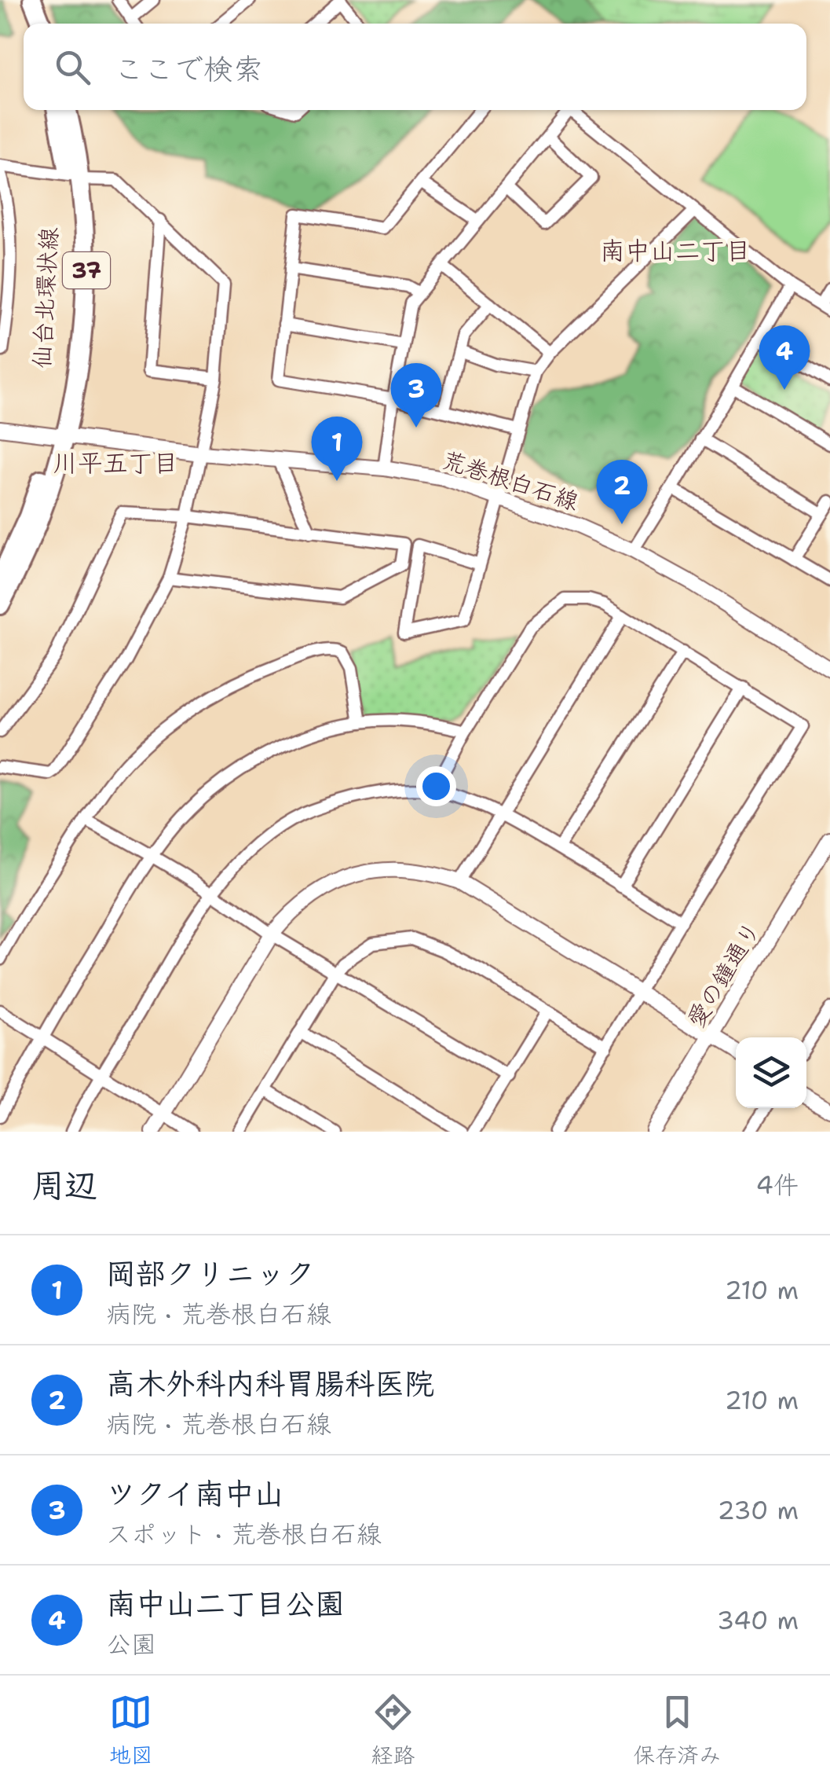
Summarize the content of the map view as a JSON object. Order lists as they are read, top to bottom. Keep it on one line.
{"streets":{"main road":["37","仙台北環状線"],"street":["荒巻根白石線","愛の鐘通り"]},"crossings":[["仙台北環状線","荒巻根白石線"]],"districts":["南中山二丁目","川平五丁目"],"page":{"search":"ここで検索","pins":["4","3","1","2"],"heading":["周辺","4件"],"list":[{"mark":"1","name":"岡部クリニック","note":"病院 · 荒巻根白石線","value":"210 m"},{"mark":"2","name":"高木外科内科胃腸科医院","note":"病院 · 荒巻根白石線","value":"210 m"},{"mark":"3","name":"ツクイ南中山","note":"スポット · 荒巻根白石線","value":"230 m"},{"mark":"4","name":"南中山二丁目公園","note":"公園","value":"340 m"}],"nav":["地図","経路","保存済み"]}}
